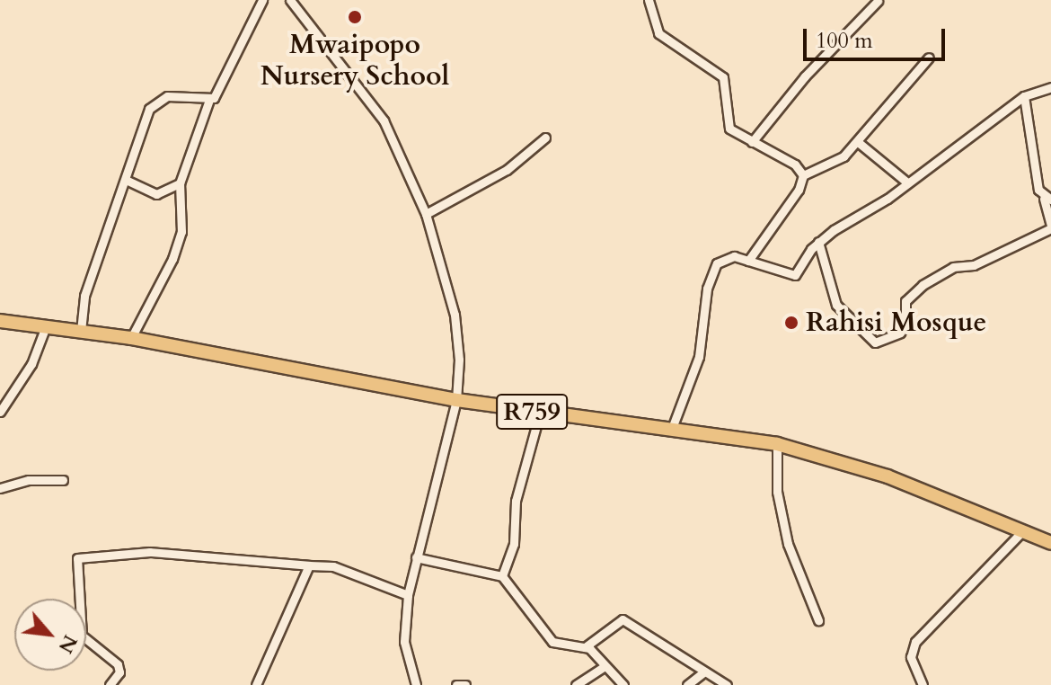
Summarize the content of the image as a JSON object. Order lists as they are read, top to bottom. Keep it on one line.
{"streets":{"main road":["R759"]},"places":["Mwaipopo Nursery School","Rahisi Mosque"],"scale_bar":"100 m","north":"bottom right"}
